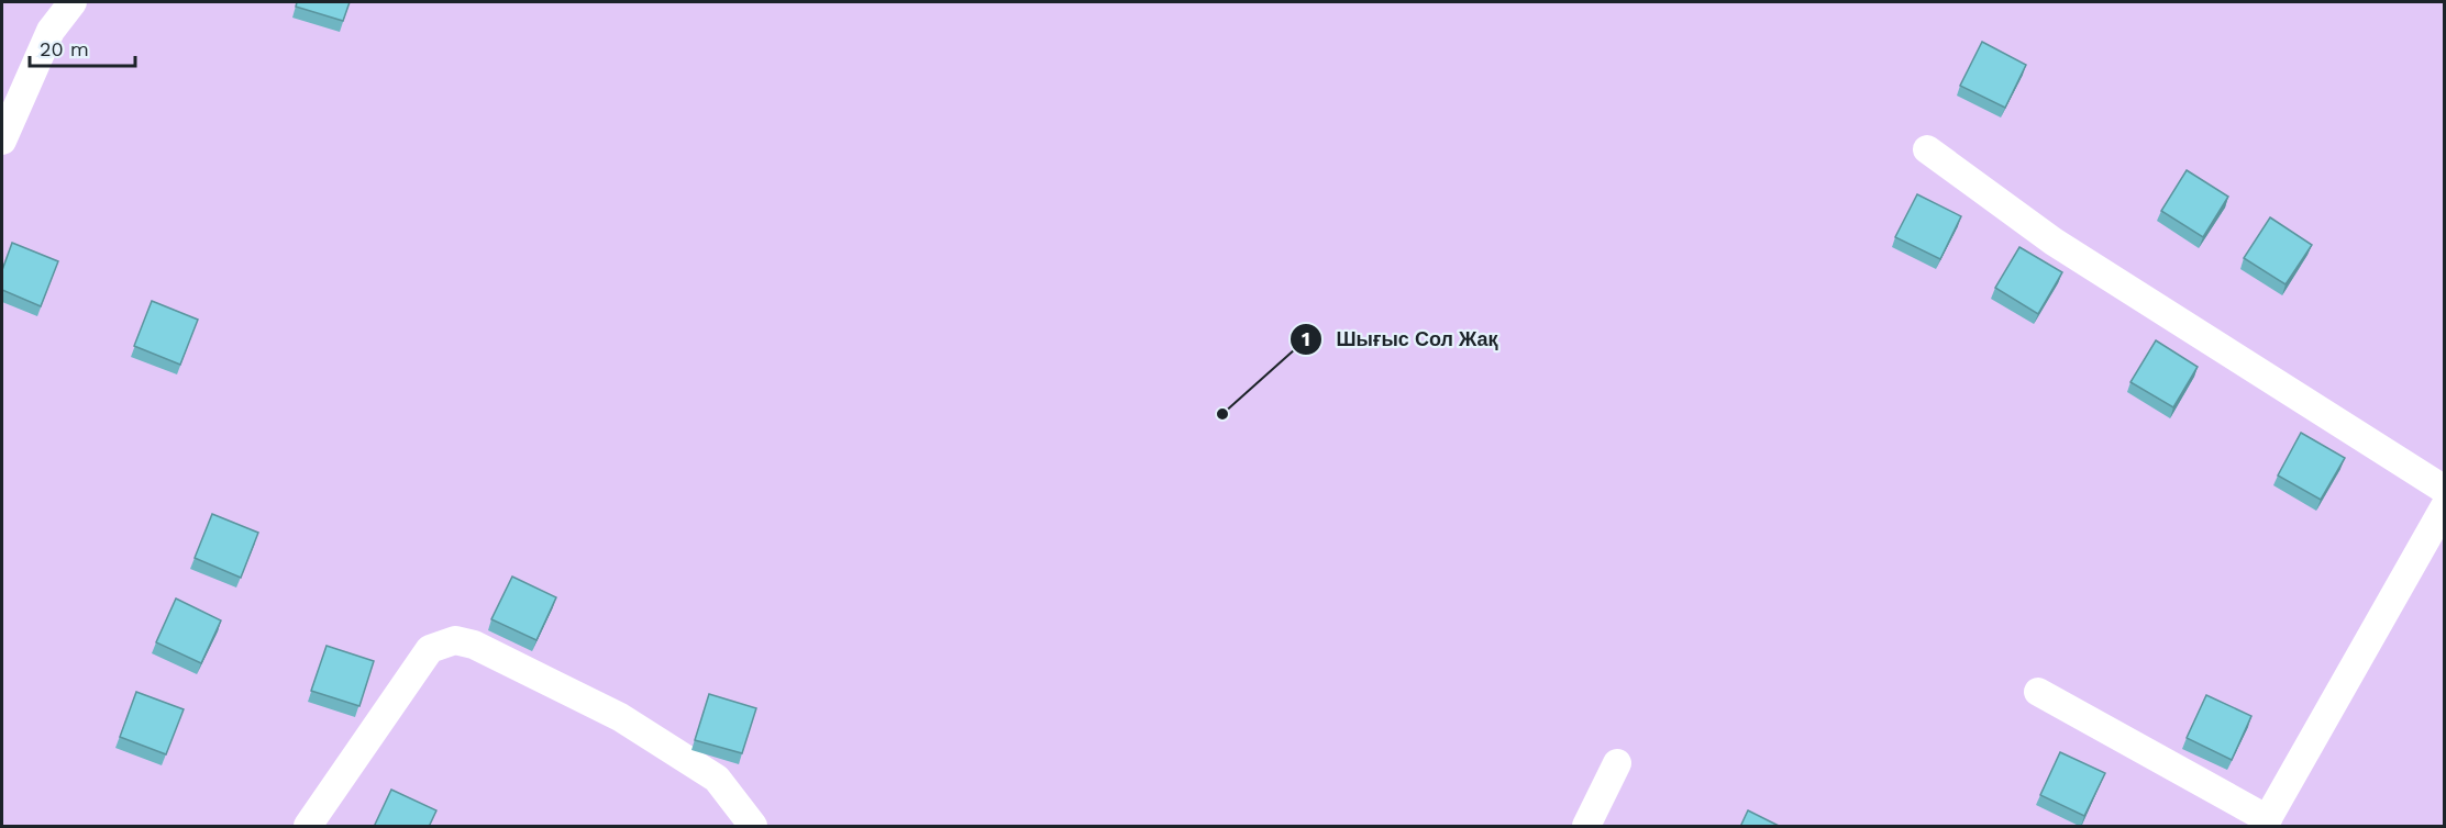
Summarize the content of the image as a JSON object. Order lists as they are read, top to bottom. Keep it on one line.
{"places":["Шығыс Сол Жақ"],"scale_bar":"20 m"}
